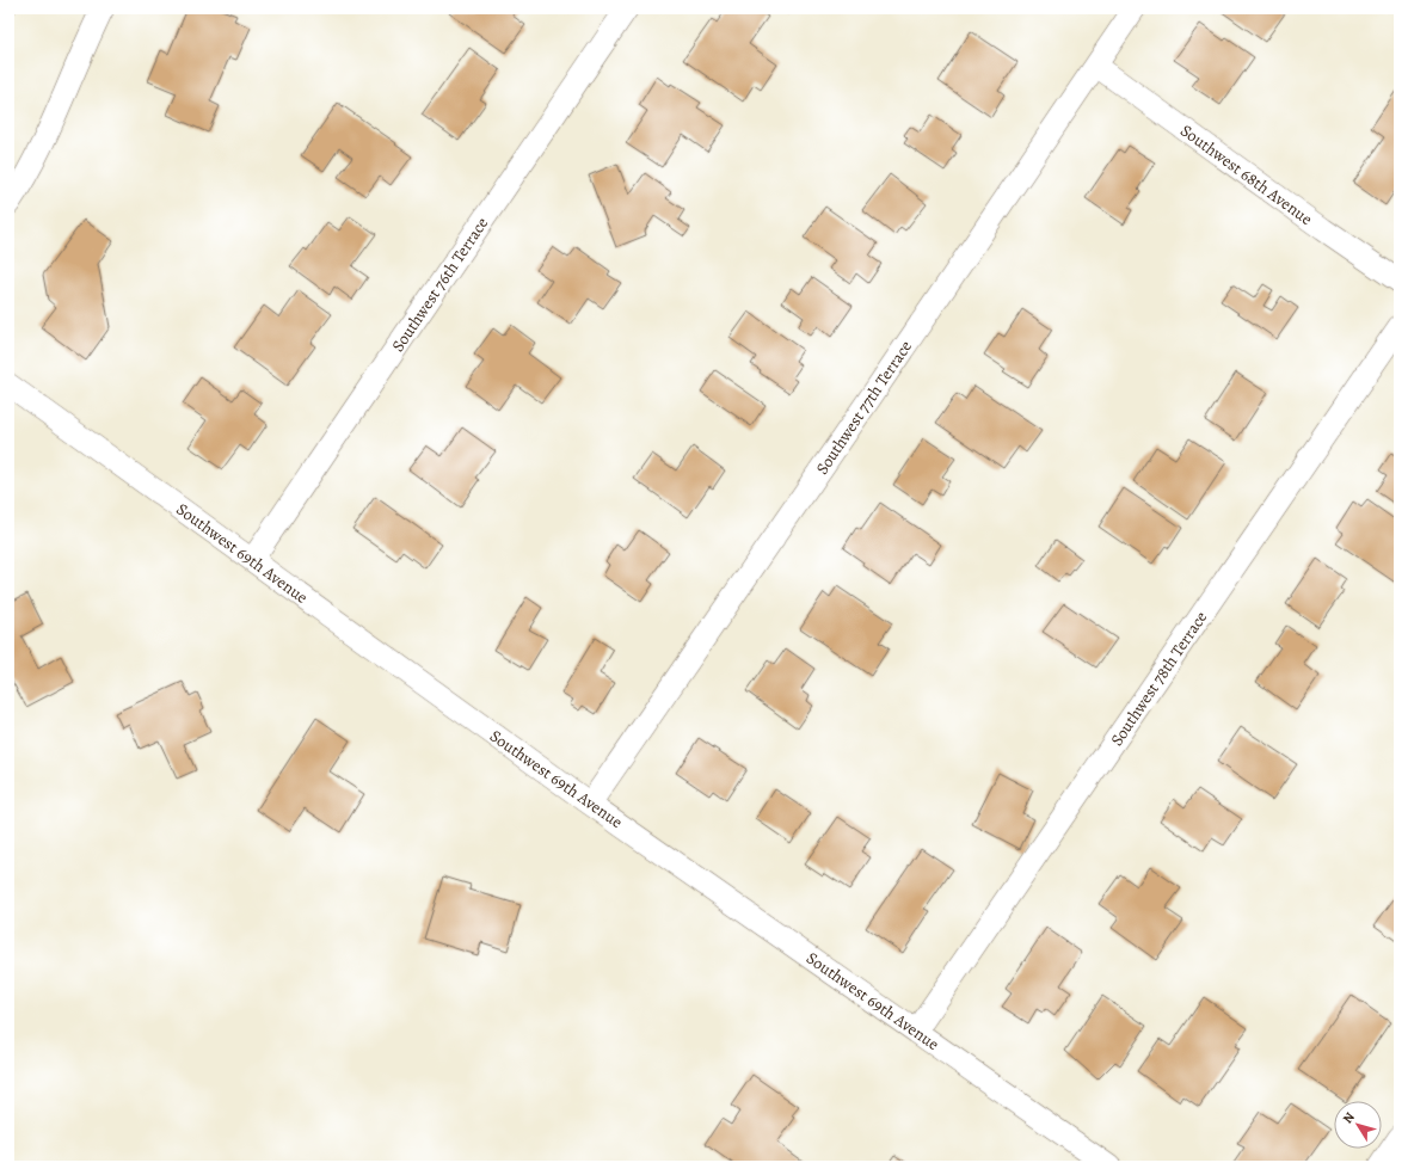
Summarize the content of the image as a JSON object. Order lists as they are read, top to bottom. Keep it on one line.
{"streets":{"street":["Southwest 68th Avenue","Southwest 76th Terrace","Southwest 77th Terrace","Southwest 69th Avenue","Southwest 78th Terrace"]},"crossings":[["Southwest 68th Avenue","Southwest 77th Terrace"],["Southwest 76th Terrace","Southwest 69th Avenue"],["Southwest 77th Terrace","Southwest 69th Avenue"],["Southwest 69th Avenue","Southwest 78th Terrace"]],"north":"top left"}
